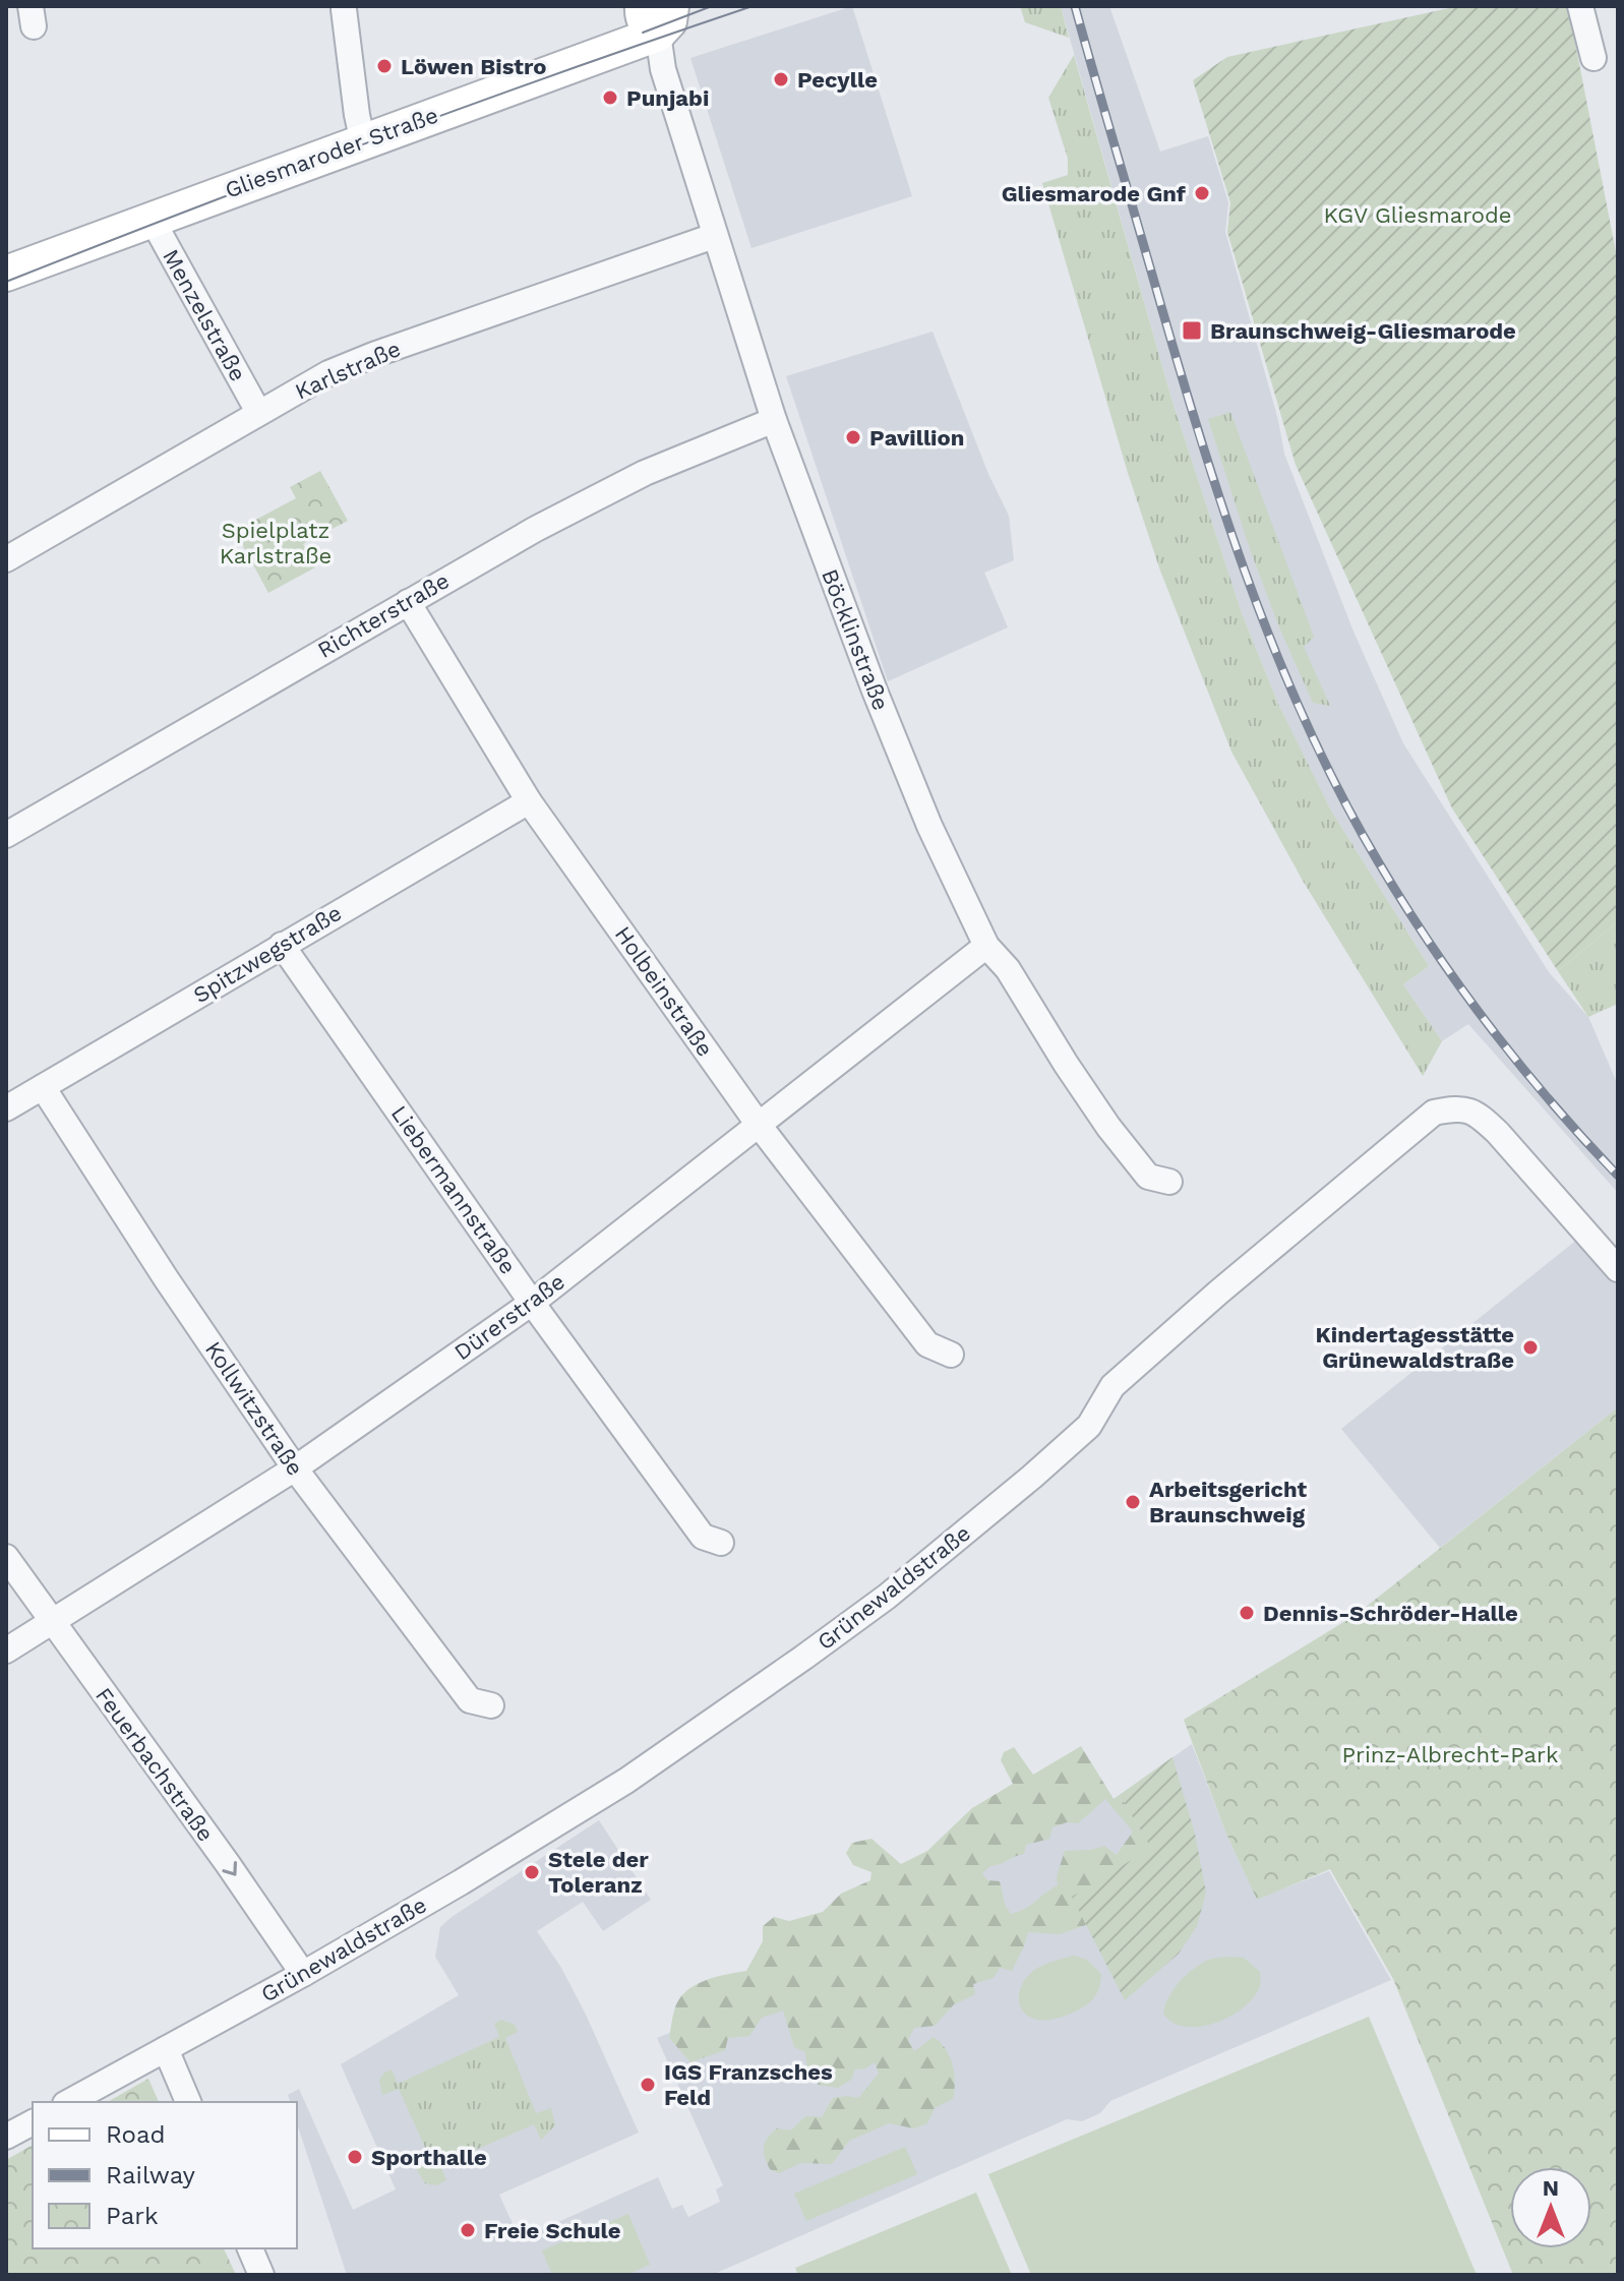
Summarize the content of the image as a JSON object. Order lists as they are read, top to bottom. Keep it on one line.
{"streets":{"street":["Gliesmaroder Straße","Menzelstraße","Karlstraße","Richterstraße","Böcklinstraße","Spitzwegstraße","Holbeinstraße","Liebermannstraße","Dürerstraße","Kollwitzstraße","Grünewaldstraße","Feuerbachstraße"]},"crossings":[["Gliesmaroder Straße","Menzelstraße"],["Gliesmaroder Straße","Böcklinstraße"],["Menzelstraße","Karlstraße"],["Karlstraße","Böcklinstraße"],["Richterstraße","Böcklinstraße"],["Richterstraße","Holbeinstraße"],["Böcklinstraße","Dürerstraße"],["Spitzwegstraße","Holbeinstraße"],["Spitzwegstraße","Liebermannstraße"],["Spitzwegstraße","Kollwitzstraße"],["Holbeinstraße","Dürerstraße"],["Liebermannstraße","Dürerstraße"],["Dürerstraße","Kollwitzstraße"],["Dürerstraße","Feuerbachstraße"],["Grünewaldstraße","Feuerbachstraße"]],"one_way":["Feuerbachstraße"],"parks":["KGV Gliesmarode","Spielplatz Karlstraße","Prinz-Albrecht-Park"],"places":{"other":["Löwen Bistro","Pecylle","Punjabi","Gliesmarode Gnf","Pavillion","Kindertagesstätte Grünewaldstraße","Arbeitsgericht Braunschweig","Dennis-Schröder-Halle","Stele der Toleranz","IGS Franzsches Feld","Sporthalle","Freie Schule"],"transit":["Braunschweig-Gliesmarode"]},"legend":["Road","Railway","Park"],"north":"top"}
